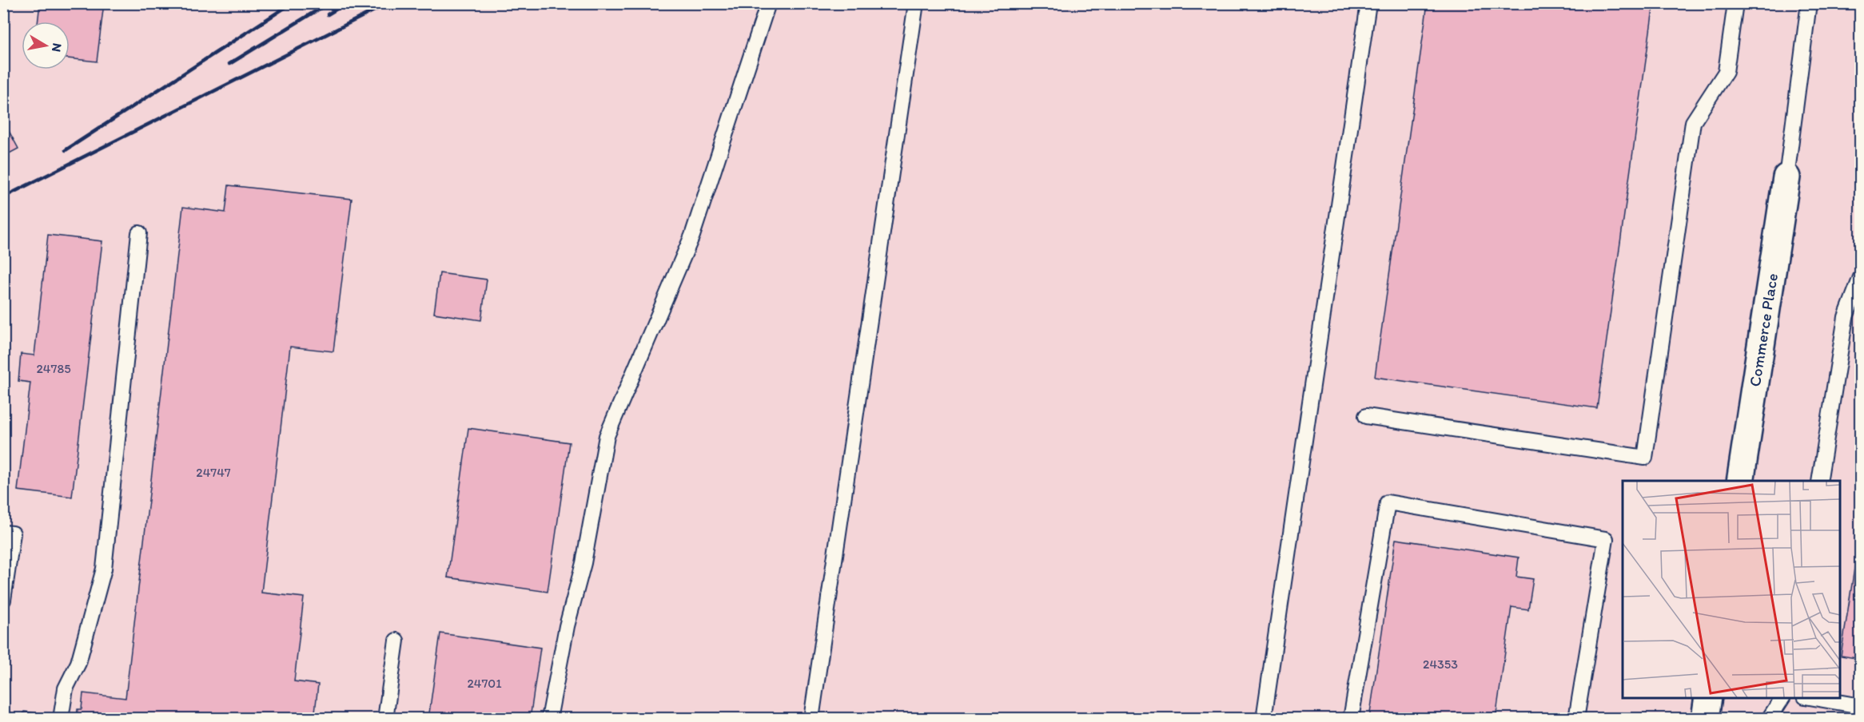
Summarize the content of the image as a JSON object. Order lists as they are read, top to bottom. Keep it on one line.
{"streets":{"street":["Commerce Place"]},"house_numbers":["24785","24747","24353","24701"],"north":"right"}
